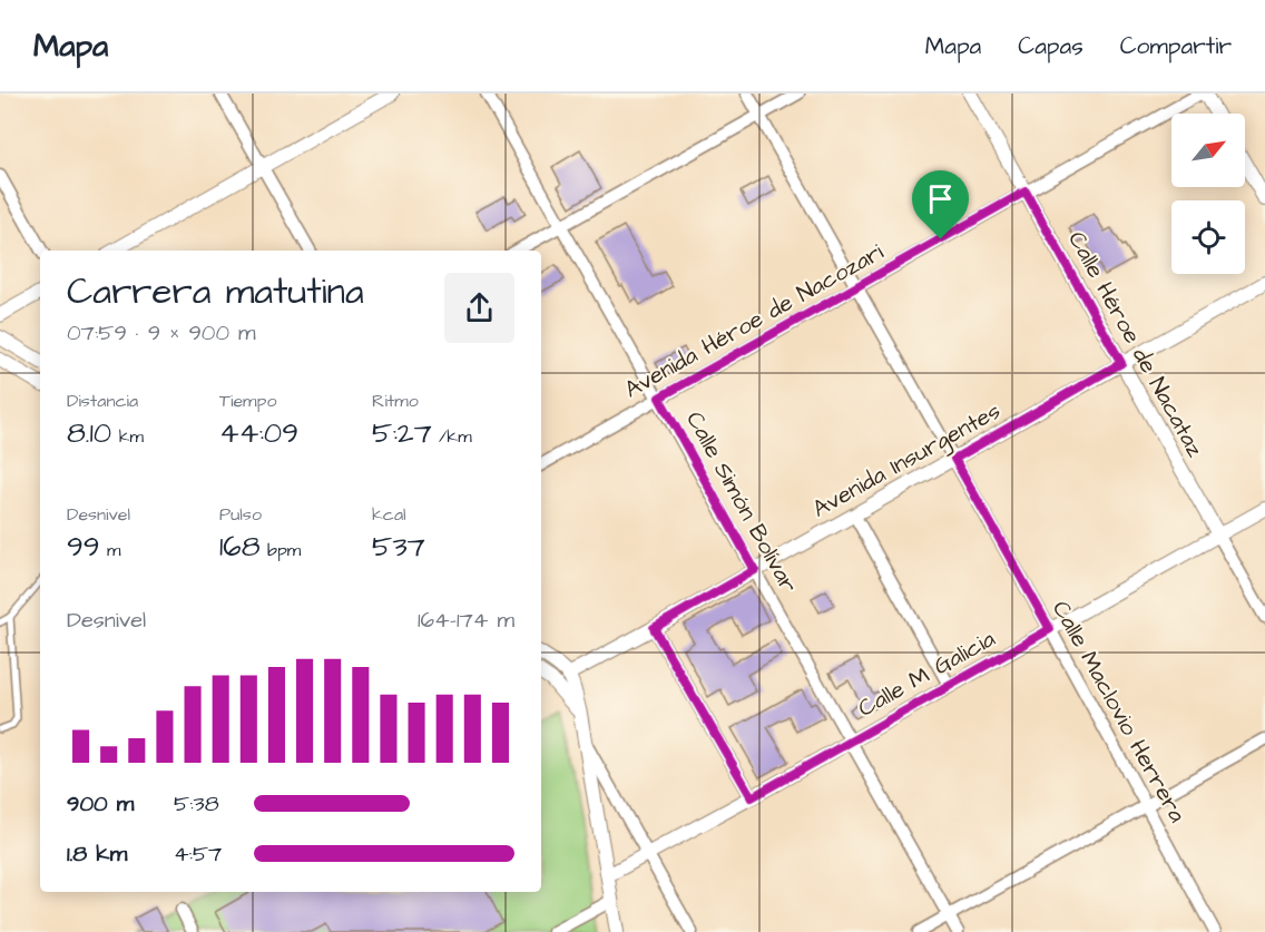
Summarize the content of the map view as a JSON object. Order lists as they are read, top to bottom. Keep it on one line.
{"streets":{"street":["Avenida Héroe de Nacozari","Calle Héroe de Nacataz","Avenida Insurgentes","Calle Simón Bolívar","Calle M Galicia","Calle Maclovio Herrera"]},"crossings":[["Avenida Héroe de Nacozari","Calle Héroe de Nacataz"],["Avenida Héroe de Nacozari","Calle Simón Bolívar"],["Avenida Héroe de Nacozari","Calle Maclovio Herrera"],["Calle Héroe de Nacataz","Avenida Insurgentes"],["Calle Héroe de Nacataz","Calle M Galicia"],["Avenida Insurgentes","Calle Simón Bolívar"],["Avenida Insurgentes","Calle Maclovio Herrera"],["Calle Simón Bolívar","Calle M Galicia"],["Calle M Galicia","Calle Maclovio Herrera"]],"north":"top right","page":{"header":"Mapa","nav":["Mapa","Capas","Compartir"],"heading":["Carrera matutina","07:59 · 9 × 900 m"],"stats":[["Distancia","8.10 km"],["Tiempo","44:09"],["Ritmo","5:27 /km"],["Desnivel","99 m"],["Pulso","168 bpm"],["kcal","537"]],"chart":["Desnivel","164–174 m"],"list":[{"name":"900 m","note":"5:38"},{"name":"1.8 km","note":"4:57"}]}}
